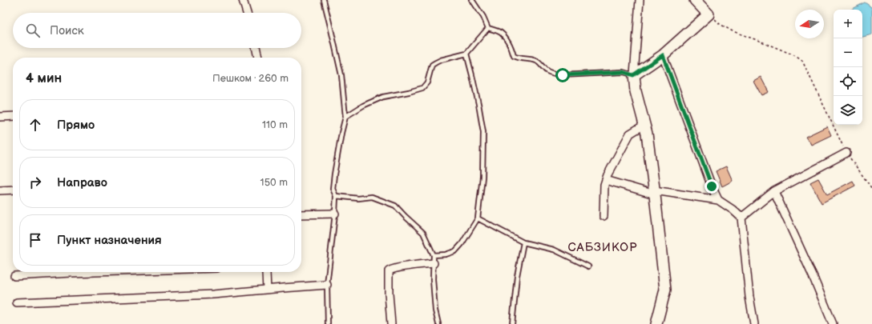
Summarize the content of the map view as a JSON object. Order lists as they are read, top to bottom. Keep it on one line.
{"districts":["САБЗИКОР"],"north":"left","page":{"map_buttons":["+","−"],"search":"Поиск","heading":["4 мин","Пешком · 260 m"],"list":[["Прямо","110 m"],["Направо","150 m"],"Пункт назначения"]}}
